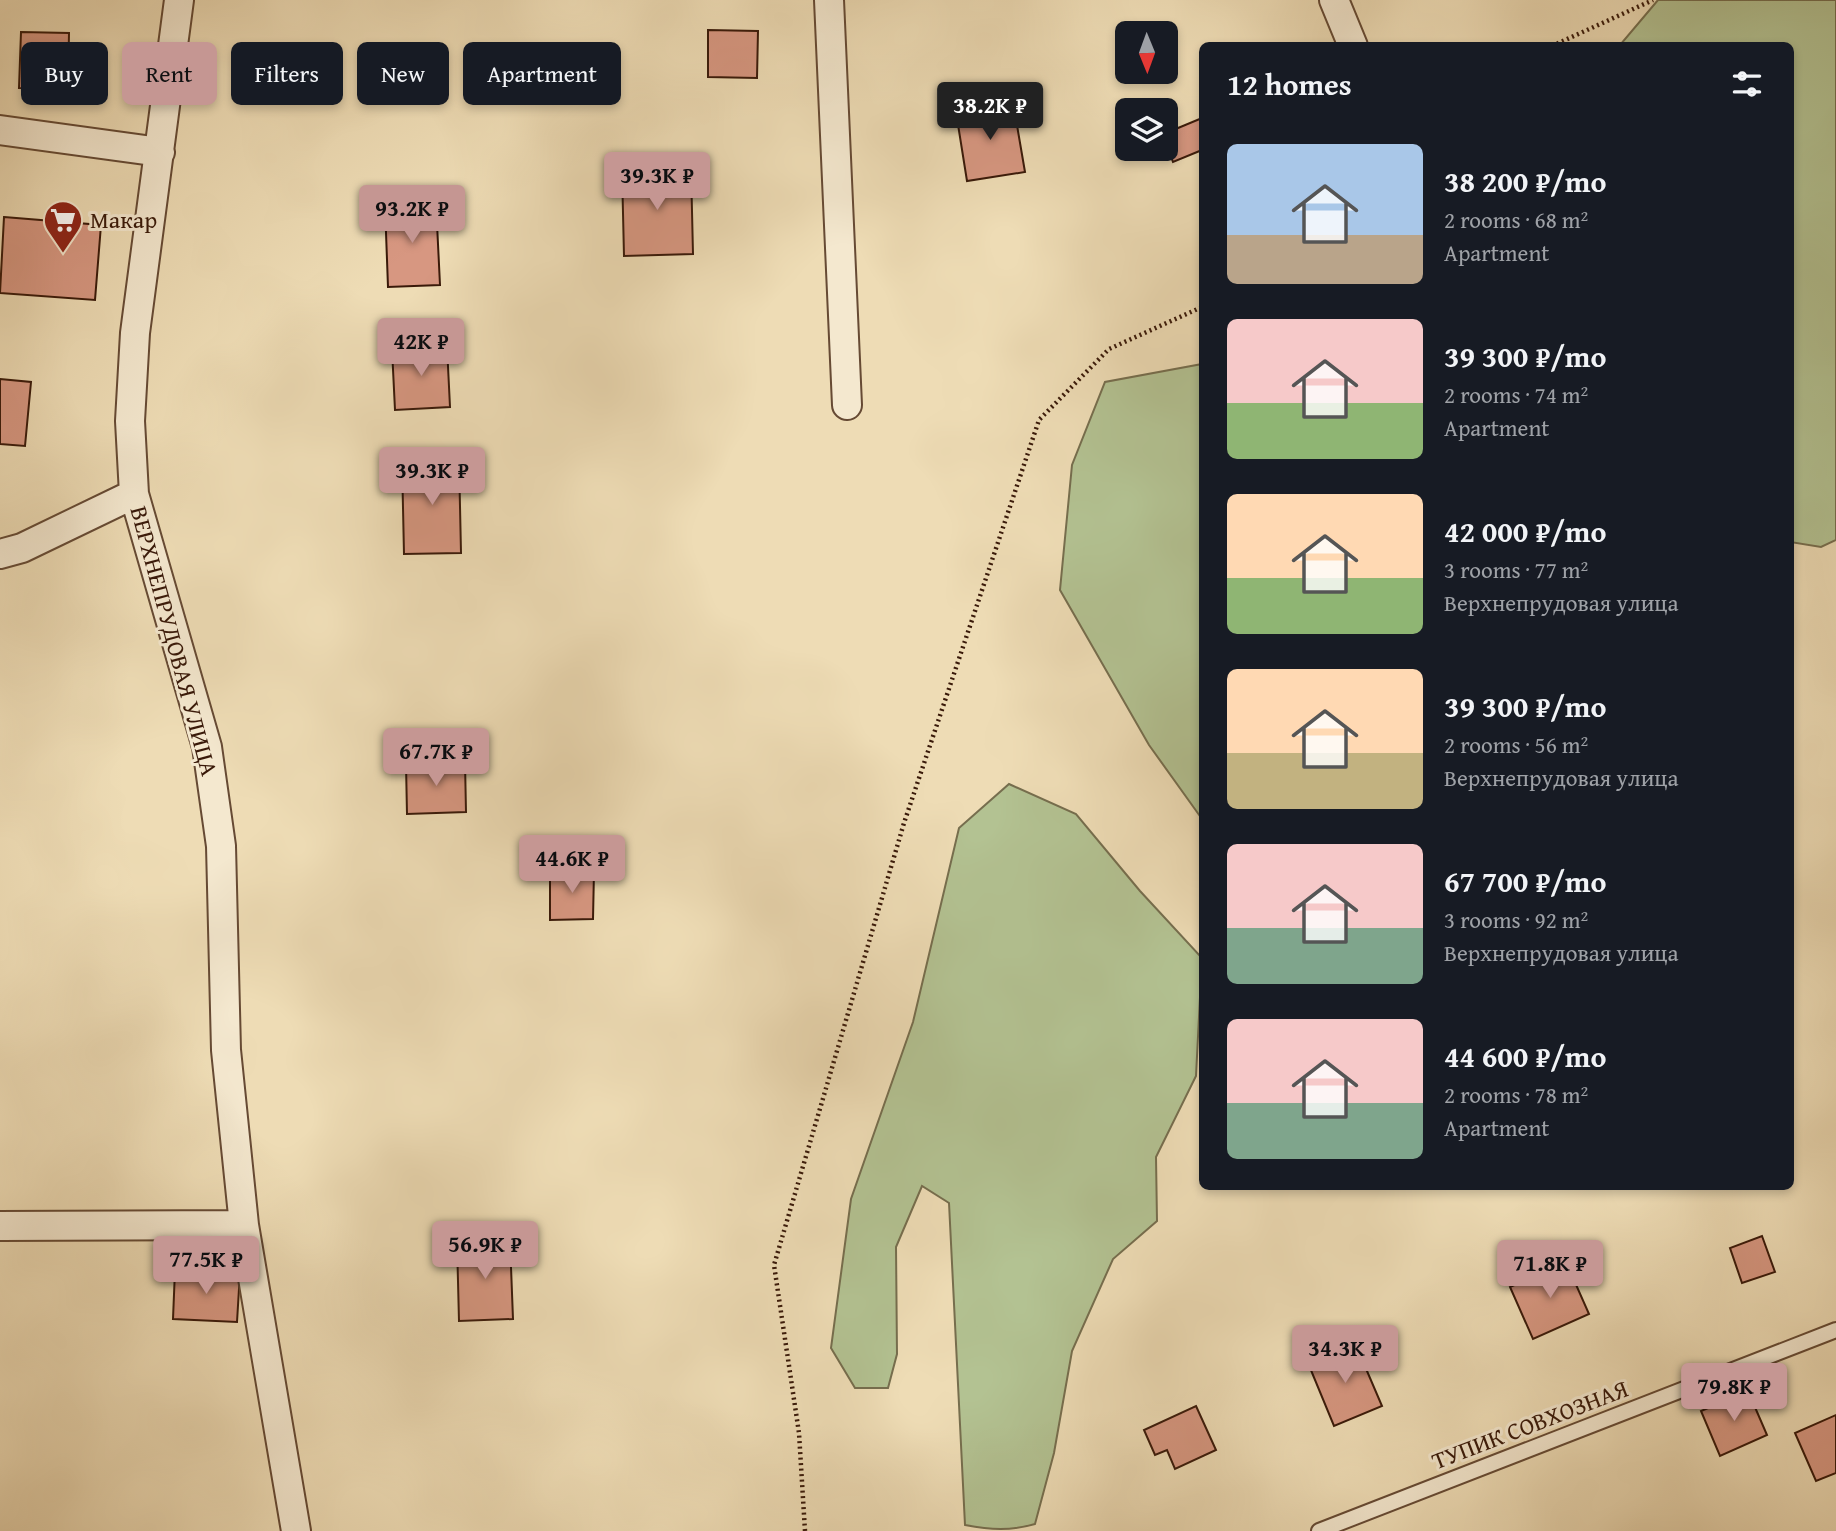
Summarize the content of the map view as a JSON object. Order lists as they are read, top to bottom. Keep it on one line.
{"streets":{"street":["ВЕРХНЕПРУДОВАЯ УЛИЦА"],"lane":["ТУПИК СОВХОЗНАЯ"]},"places":{"supermarket":["Макар"]},"north":"bottom","page":{"chip":["Buy","Rent","Filters","New","Apartment"],"heading":"12 homes","price":["38.2K ₽","39.3K ₽","93.2K ₽","42K ₽","39.3K ₽","67.7K ₽","44.6K ₽","56.9K ₽","77.5K ₽","71.8K ₽","34.3K ₽","79.8K ₽"],"list":[{"name":"38 200 ₽/mo","note":"2 rooms · 68 m² · Apartment"},{"name":"39 300 ₽/mo","note":"2 rooms · 74 m² · Apartment"},{"name":"42 000 ₽/mo","note":"3 rooms · 77 m² · Верхнепрудовая улица"},{"name":"39 300 ₽/mo","note":"2 rooms · 56 m² · Верхнепрудовая улица"},{"name":"67 700 ₽/mo","note":"3 rooms · 92 m² · Верхнепрудовая улица"},{"name":"44 600 ₽/mo","note":"2 rooms · 78 m² · Apartment"}]}}
